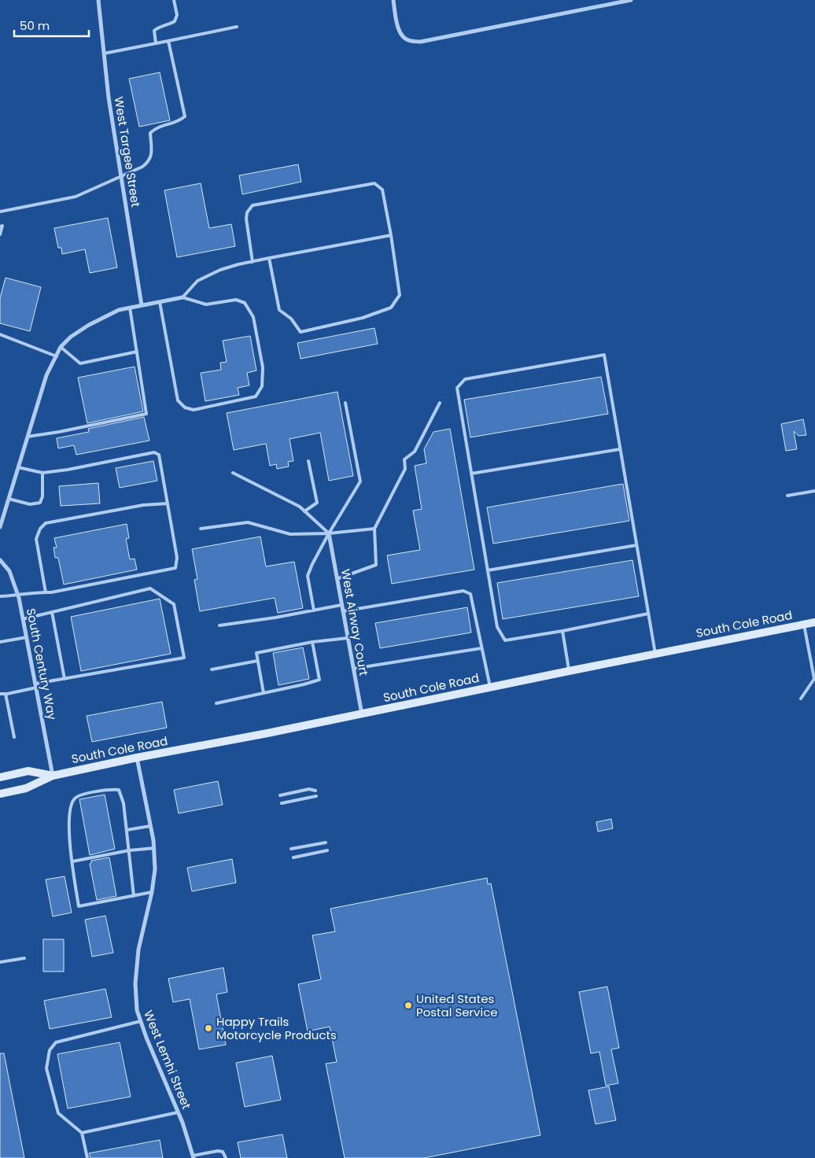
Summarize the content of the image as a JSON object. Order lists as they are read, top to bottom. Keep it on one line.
{"streets":{"main road":["South Cole Road"],"street":["West Targee Street","West Airway Court","South Century Way","West Lemhi Street"]},"crossings":[["West Airway Court","South Cole Road"],["South Cole Road","South Century Way"],["South Cole Road","West Lemhi Street"]],"places":["United States Postal Service","Happy Trails Motorcycle Products"],"scale_bar":"50 m"}
